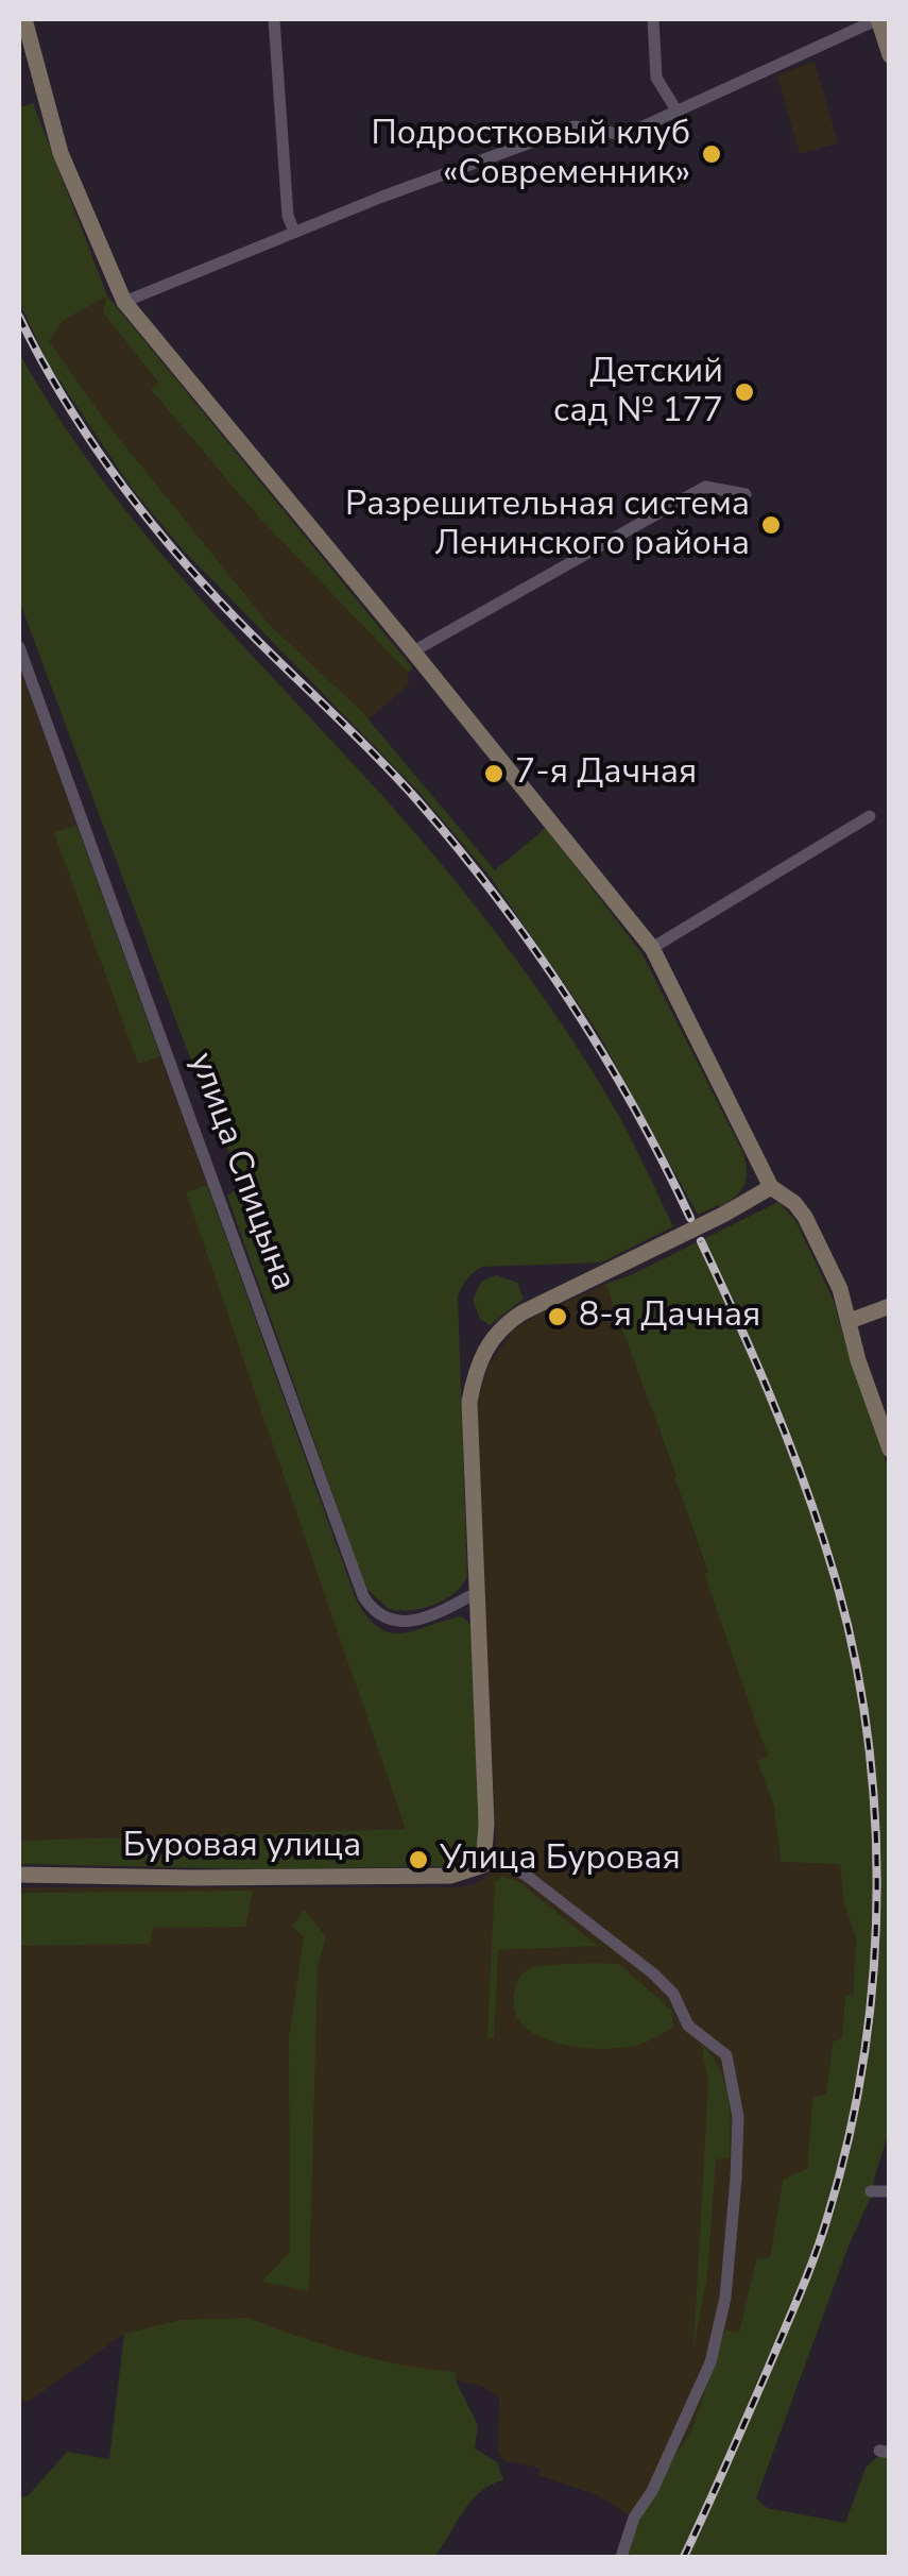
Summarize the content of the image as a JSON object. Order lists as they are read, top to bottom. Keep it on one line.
{"streets":{"main road":["Буровая улица"],"street":["улица Спицына"]},"places":["Подростковый клуб «Современник»","Детский сад № 177","Разрешительная система Ленинского района","7-я Дачная","8-я Дачная","Улица Буровая"]}
